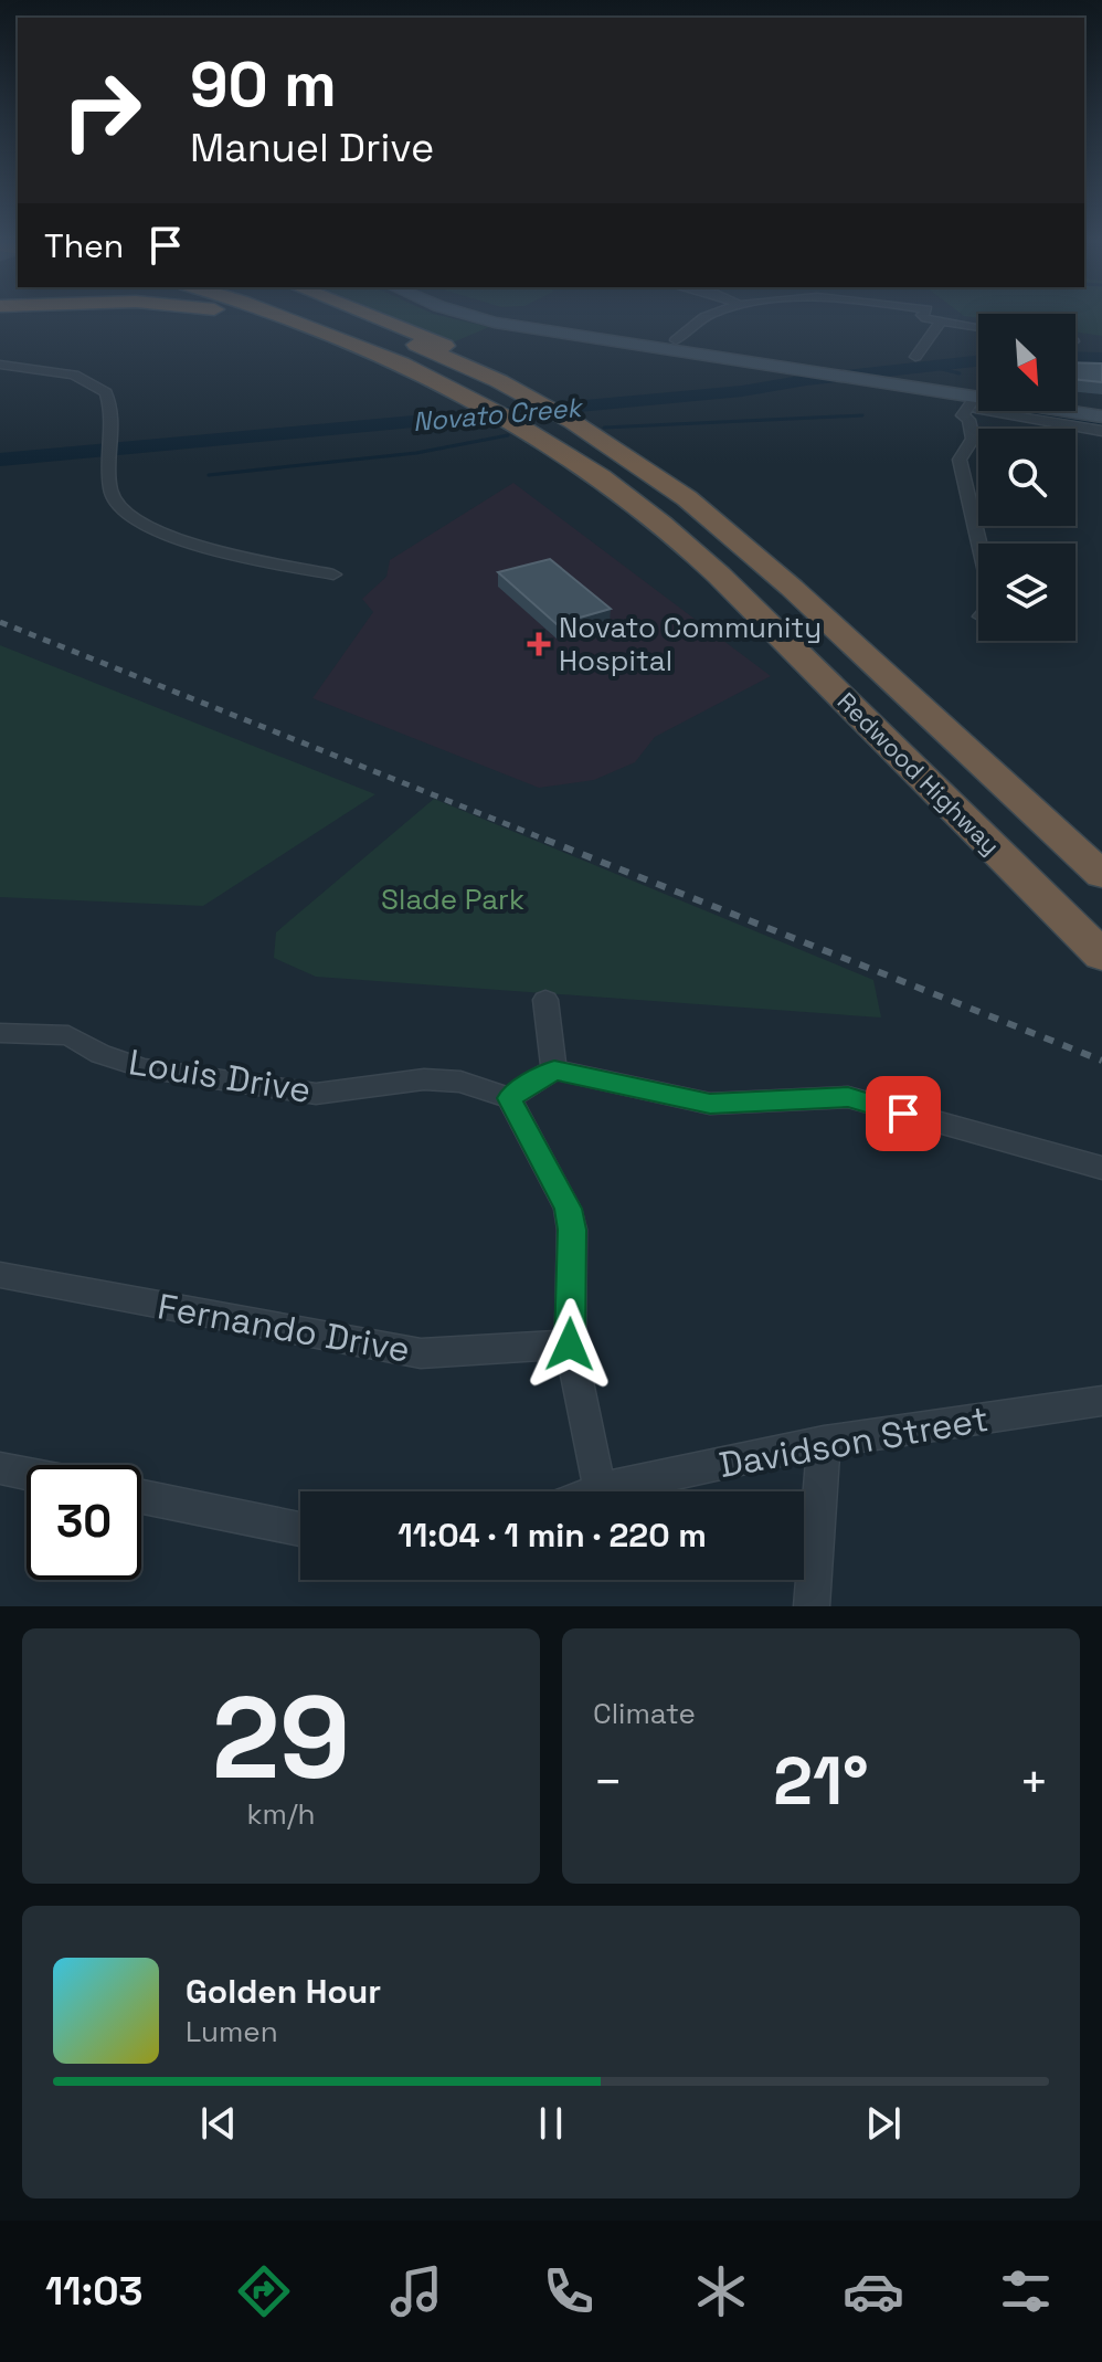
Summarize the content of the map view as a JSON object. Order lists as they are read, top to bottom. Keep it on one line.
{"streets":{"highway":["Redwood Highway"],"street":["Louis Drive","Fernando Drive","Davidson Street"]},"water":["Novato Creek"],"parks":["Slade Park"],"places":{"health":["Novato Community Hospital"]},"north":"bottom right","page":{"turn":["90 m","Manuel Drive"],"then":"Then","limit":"30","trip":"11:04 · 1 min · 220 m","tile":[["29","km/h"],"Climate"],"heat":["−","21°","+"],"song":["Golden Hour","Lumen"],"tabs":"11:03"}}
